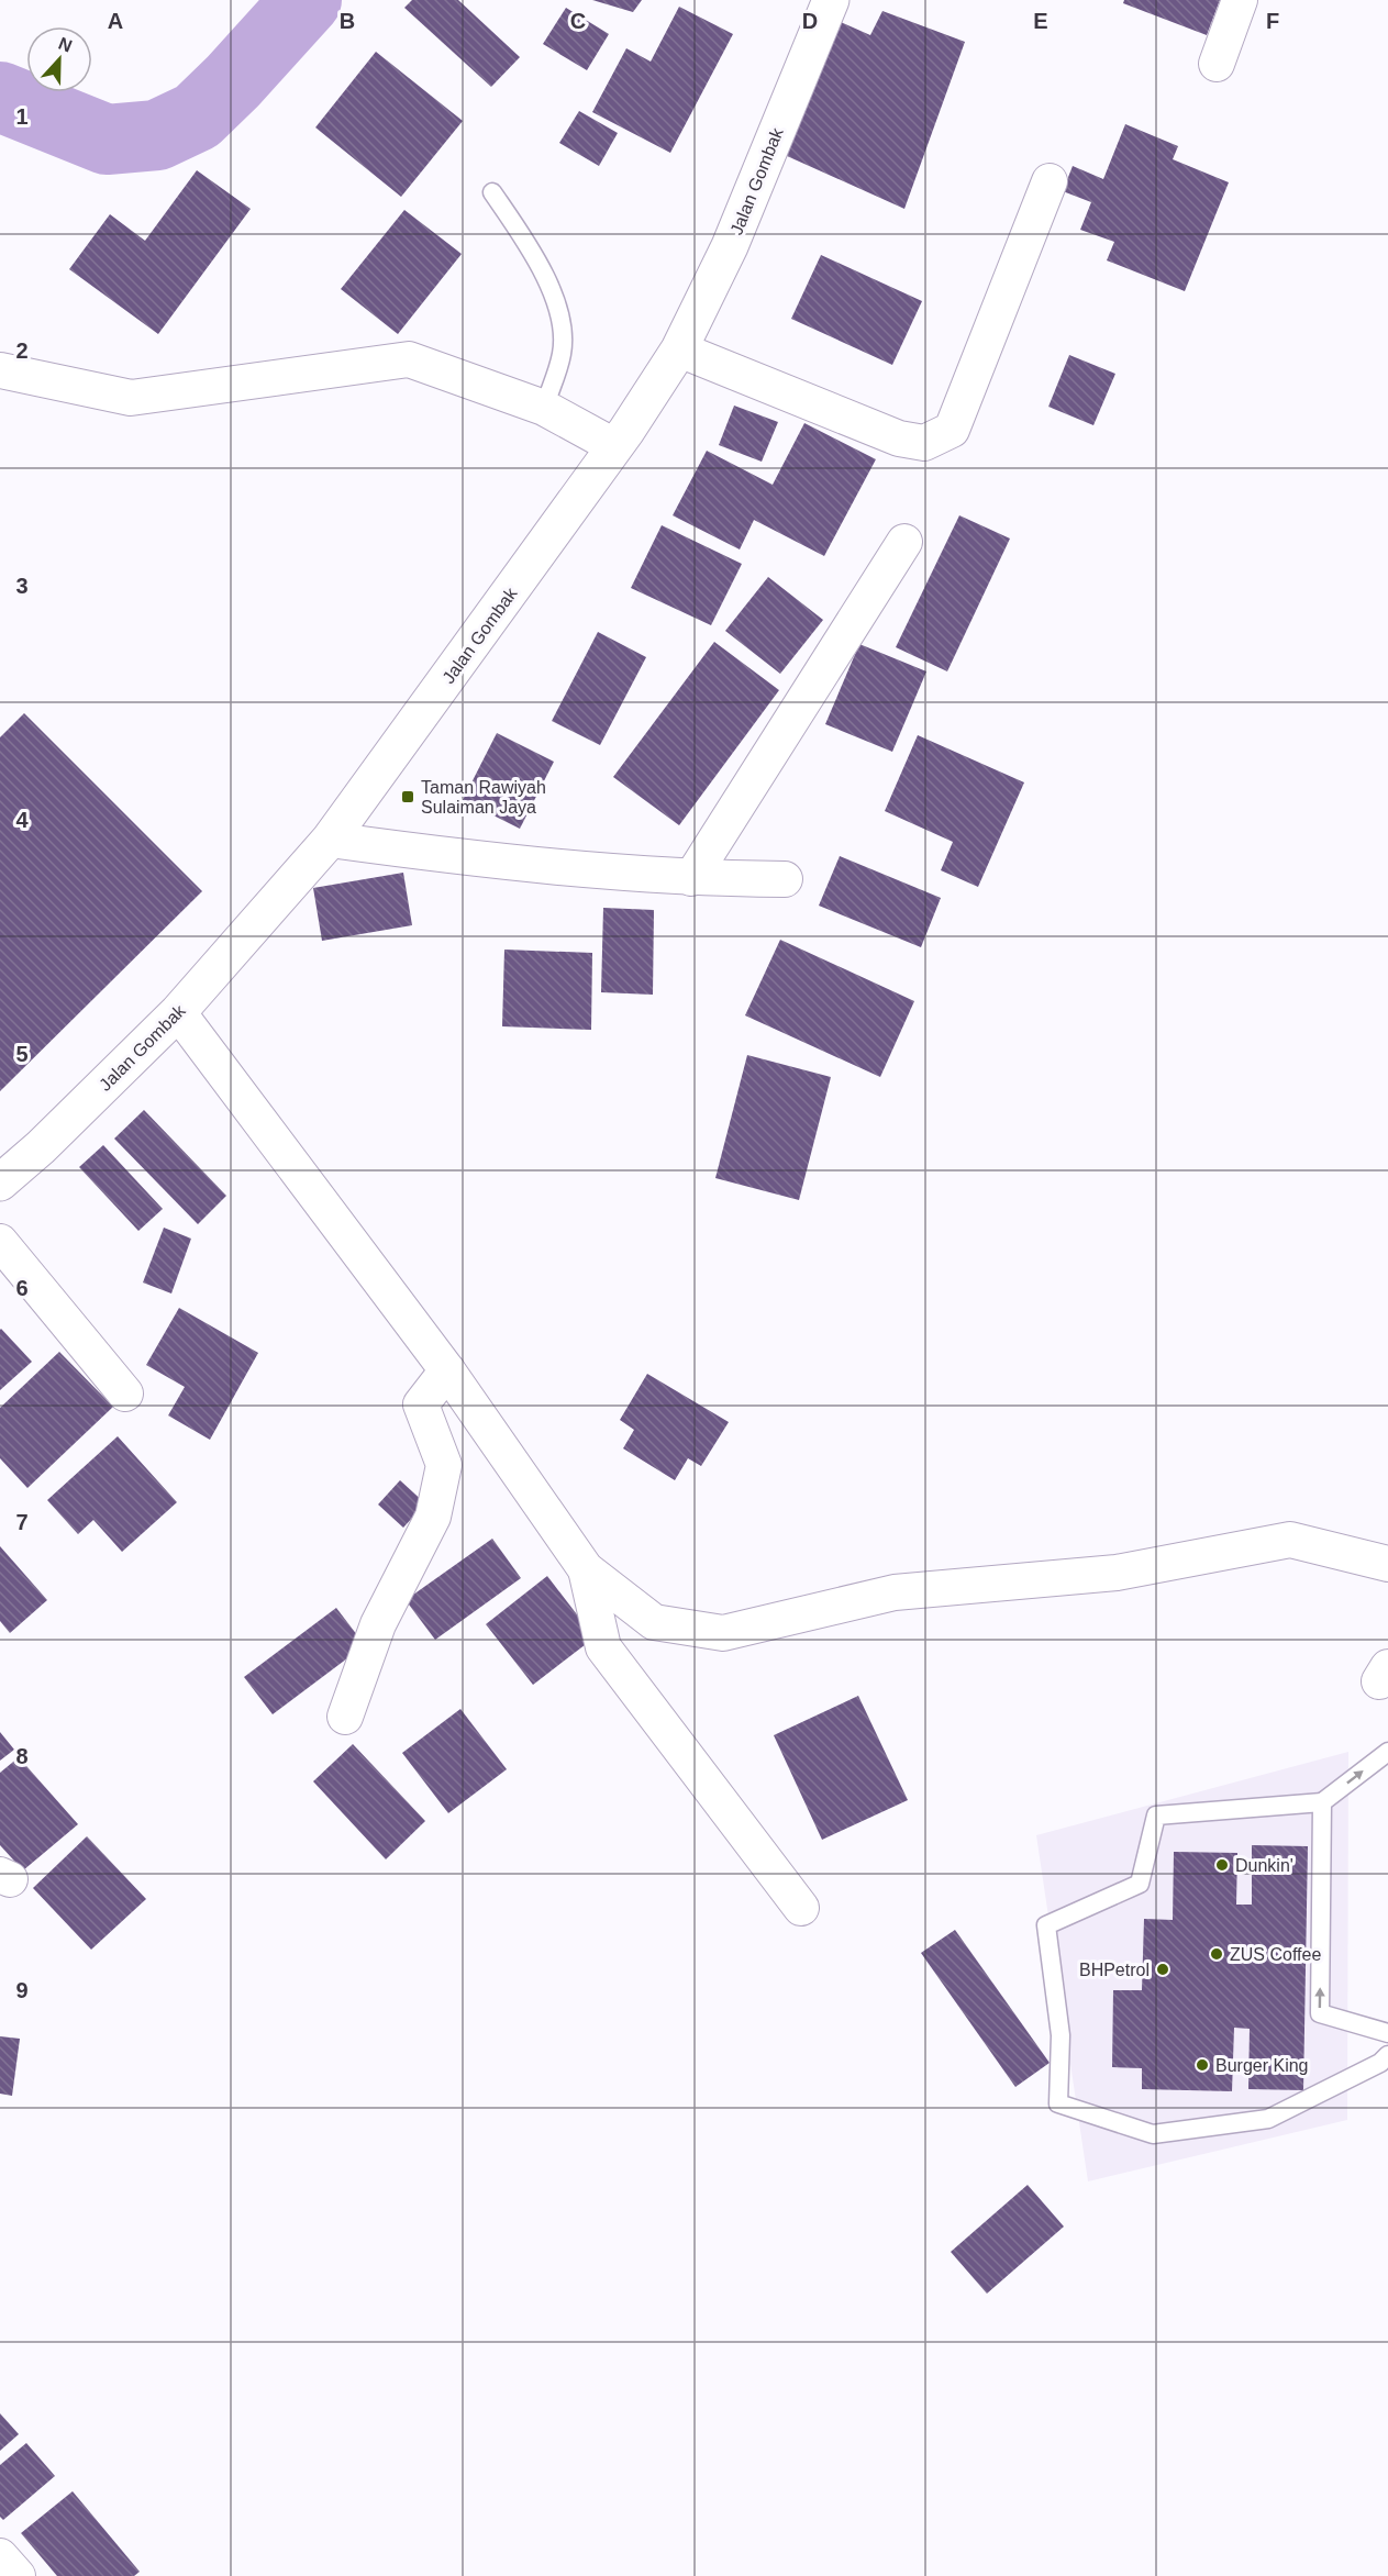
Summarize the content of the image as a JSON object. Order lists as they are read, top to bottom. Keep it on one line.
{"streets":{"main road":["Jalan Gombak"]},"places":{"transit":["Taman Rawiyah Sulaiman Jaya"],"other":["Dunkin'","ZUS Coffee","BHPetrol","Burger King"]},"north":"top","grid":{"columns":["A","B","C","D","E","F"],"rows":["1","2","3","4","5","6","7","8","9"]}}
